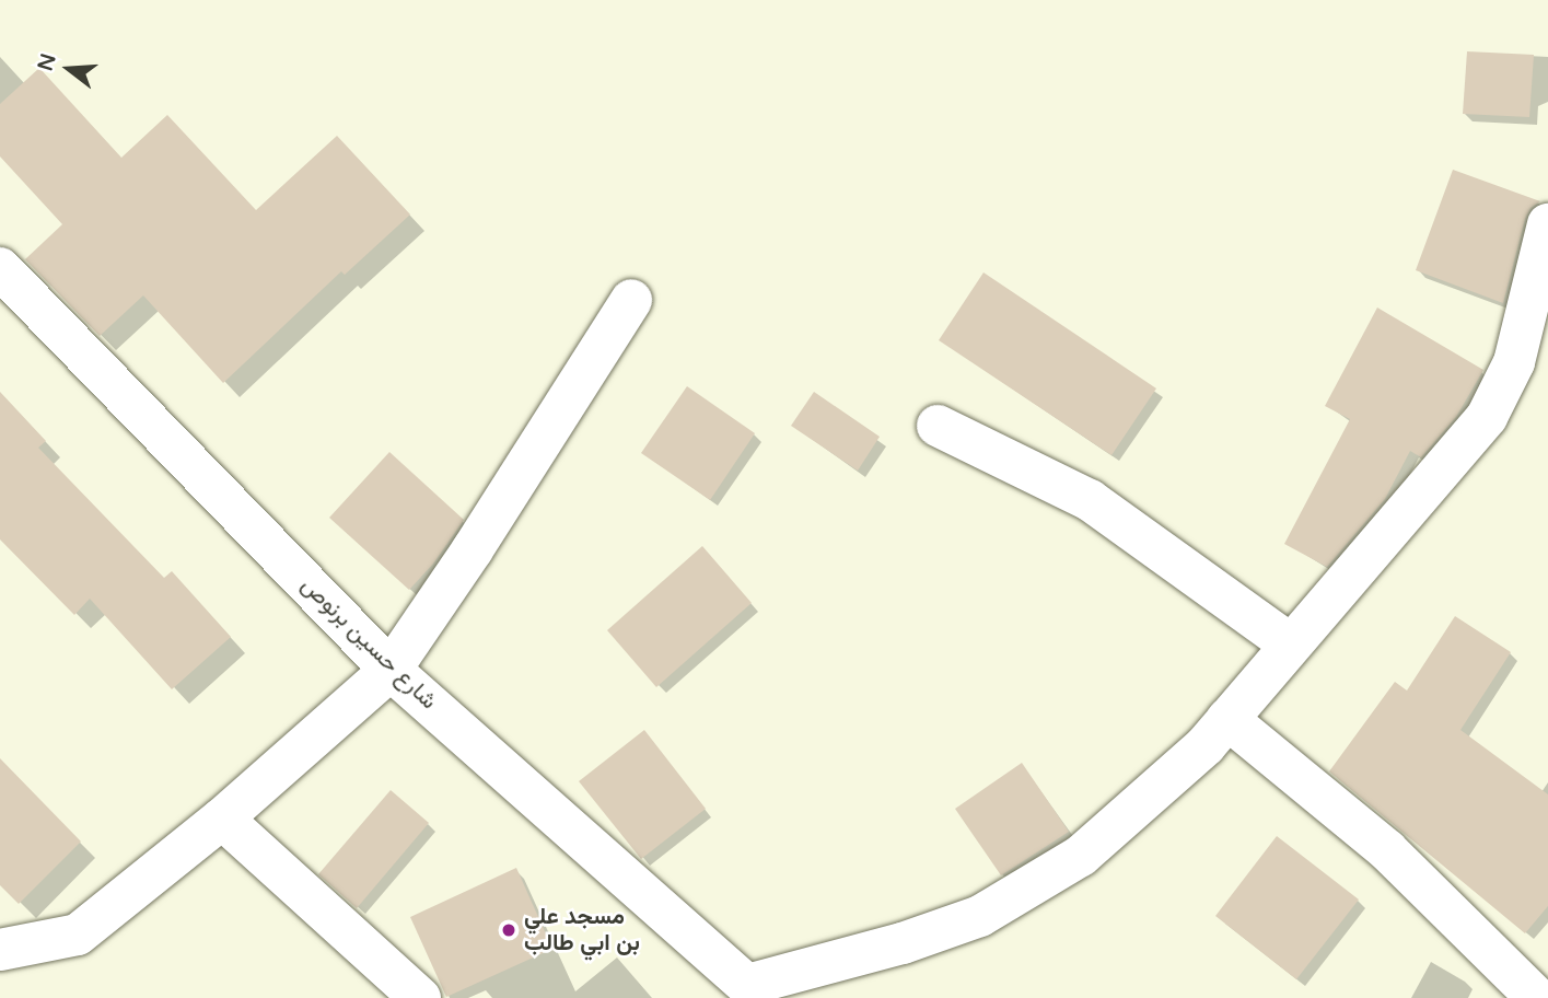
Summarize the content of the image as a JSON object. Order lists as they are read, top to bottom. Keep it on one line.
{"streets":{"street":["شارع حسين برنوص"]},"places":["مسجد علي بن ابي طالب"],"north":"left"}
